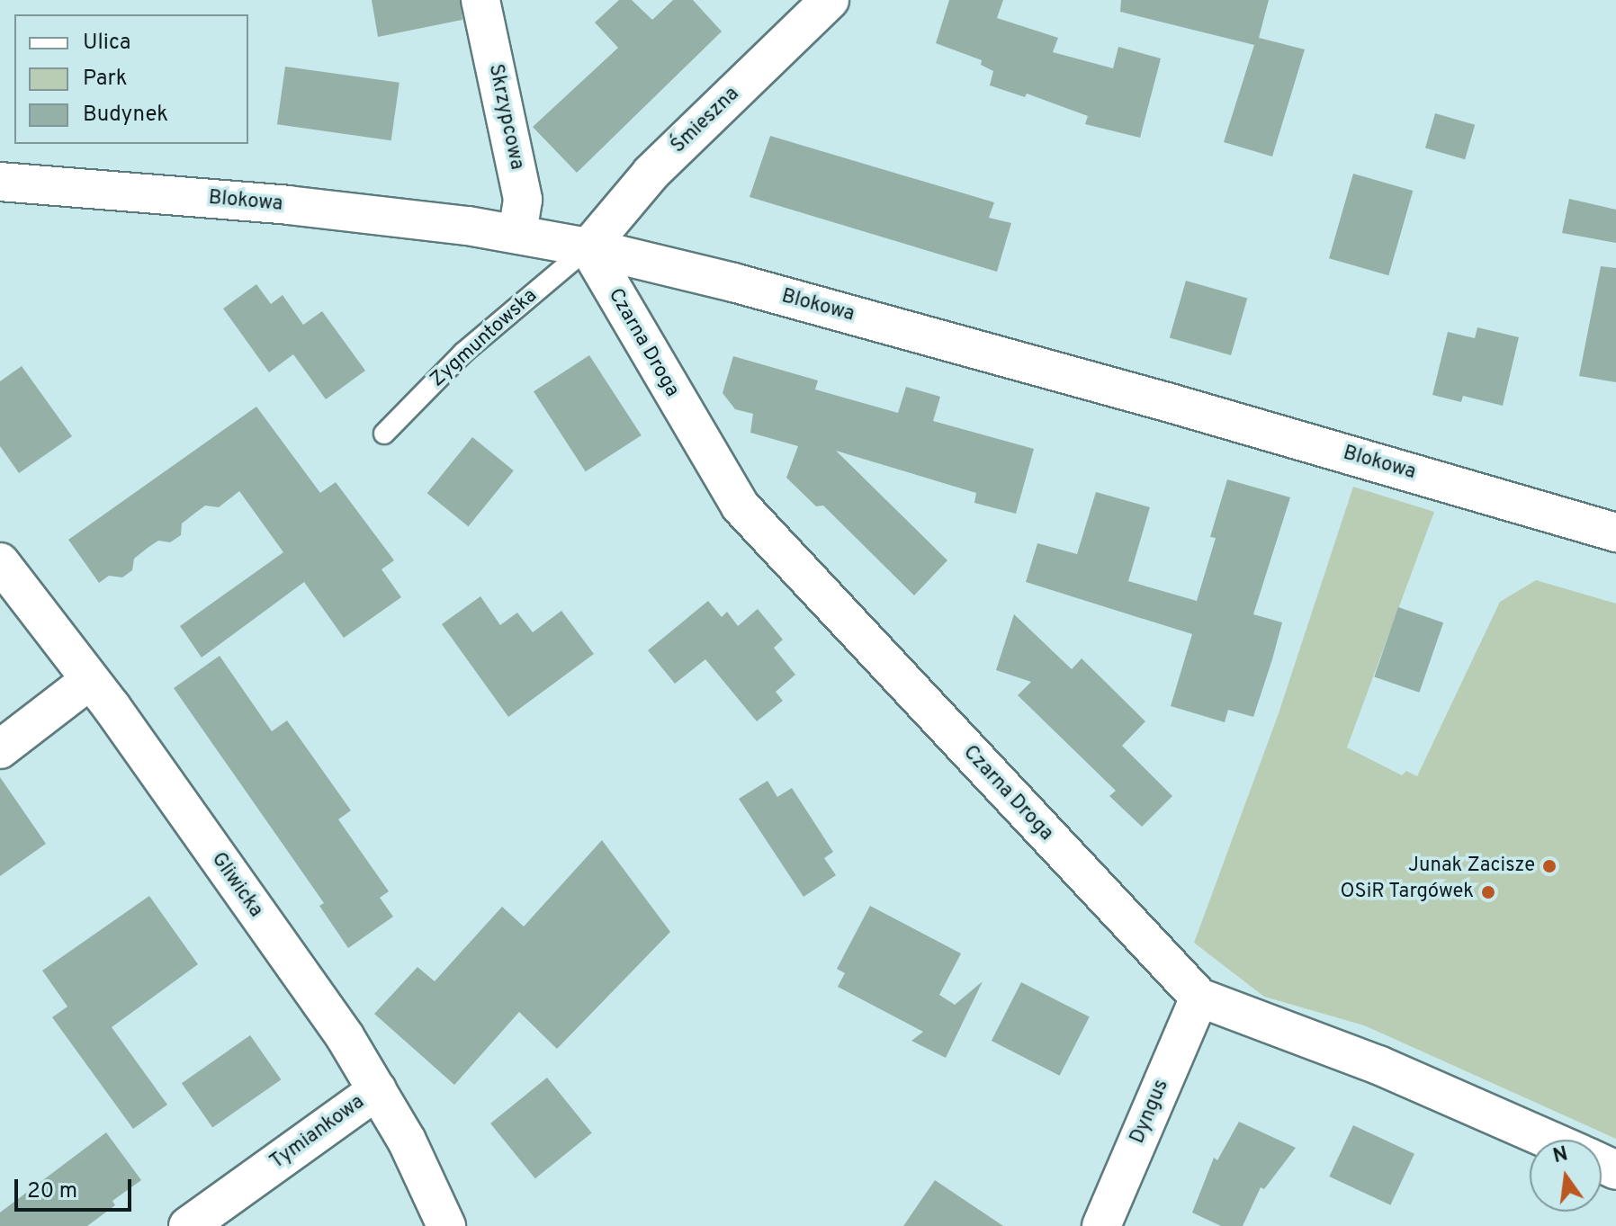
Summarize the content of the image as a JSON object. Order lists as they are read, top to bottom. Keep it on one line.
{"streets":{"street":["Skrzypcowa","Śmieszna","Blokowa","Czarna Droga","Gliwicka","Dyngus","Tymiankowa"],"lane":["Zygmuntowska"]},"crossings":[["Skrzypcowa","Blokowa"],["Śmieszna","Blokowa"],["Śmieszna","Zygmuntowska"],["Śmieszna","Czarna Droga"],["Blokowa","Zygmuntowska"],["Blokowa","Czarna Droga"],["Zygmuntowska","Czarna Droga"],["Czarna Droga","Dyngus"],["Gliwicka","Tymiankowa"]],"places":["Junak Zacisze","OSiR Targówek"],"legend":["Ulica","Park","Budynek"],"scale_bar":"20 m","north":"top"}
